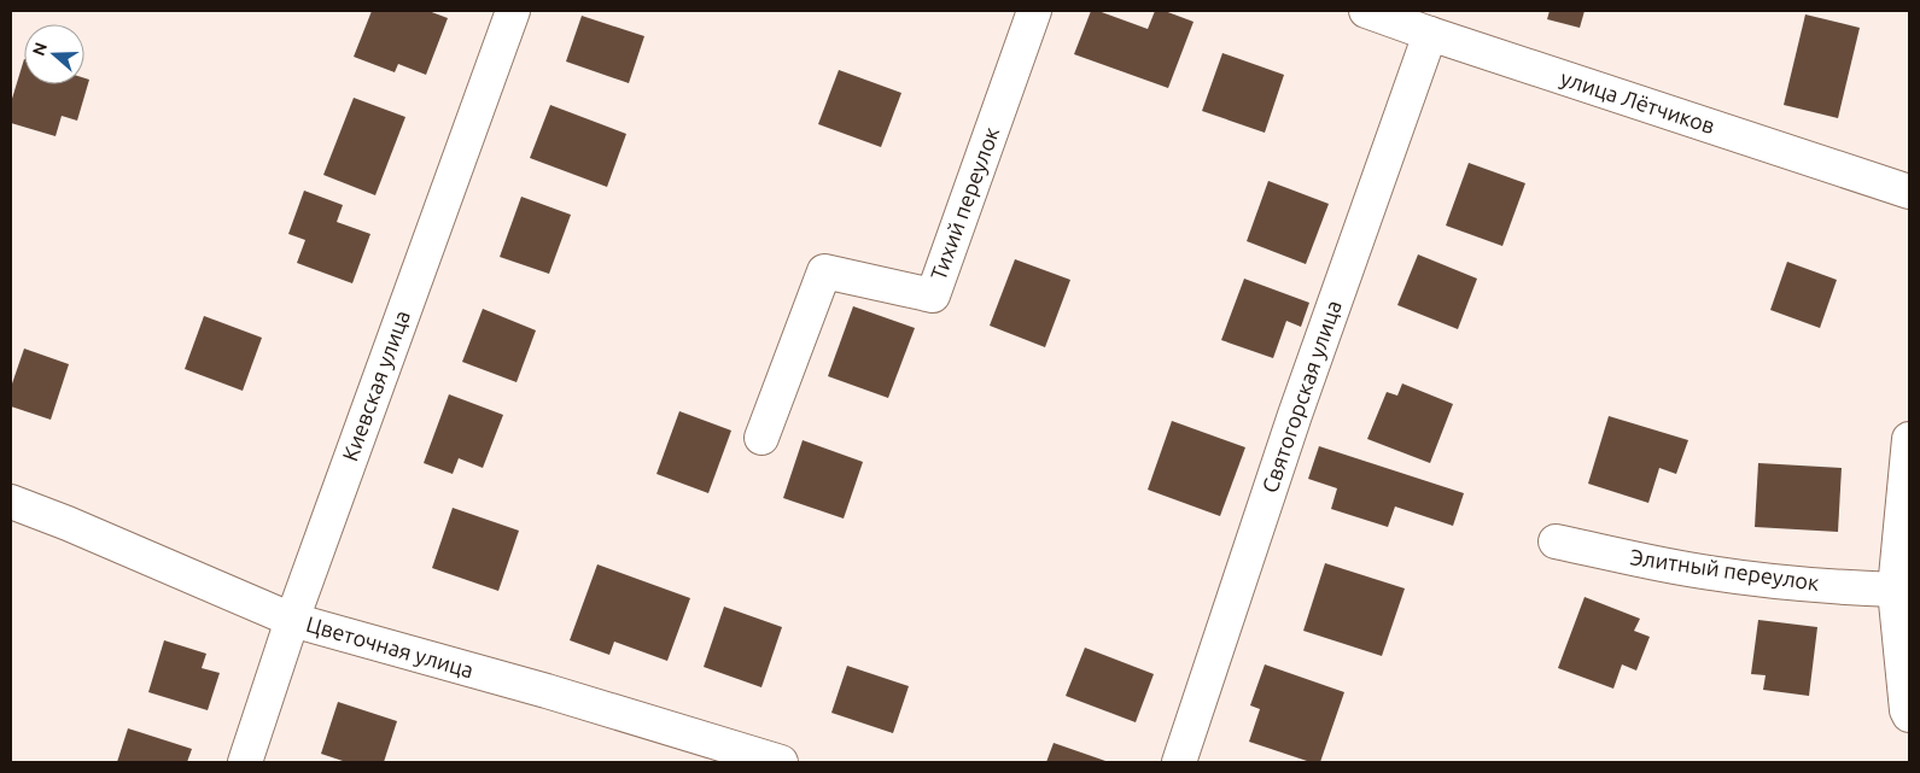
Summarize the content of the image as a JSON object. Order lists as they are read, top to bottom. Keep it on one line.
{"streets":{"street":["улица Лётчиков","Тихий переулок","Киевская улица","Святогорская улица","Элитный переулок","Цветочная улица"]},"crossings":[["улица Лётчиков","Святогорская улица"],["Киевская улица","Цветочная улица"]],"north":"left"}
